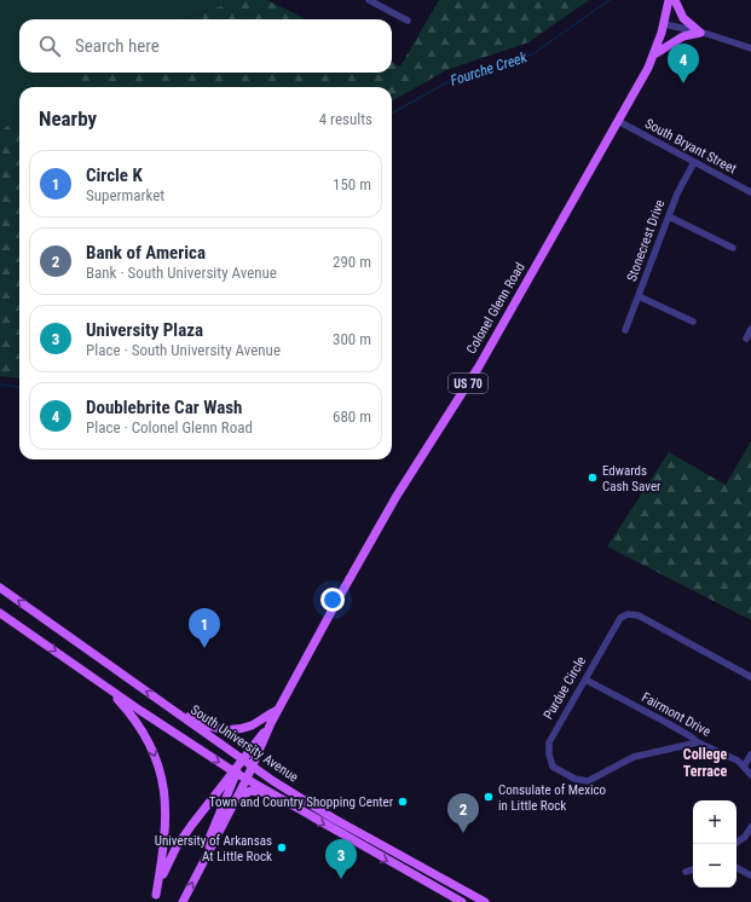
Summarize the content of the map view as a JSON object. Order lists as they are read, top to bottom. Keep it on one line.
{"streets":{"main road":["Colonel Glenn Road","US 70","South University Avenue"],"street":["South Bryant Street","Stonecrest Drive","Purdue Circle","Fairmont Drive"]},"crossings":[["South Bryant Street","Stonecrest Drive"],["South Bryant Street","Colonel Glenn Road"],["Colonel Glenn Road","US 70"],["Colonel Glenn Road","South University Avenue"],["US 70","South University Avenue"],["Purdue Circle","Fairmont Drive"]],"districts":["College Terrace"],"water":["Fourche Creek"],"places":["Edwards Cash Saver","Consulate of Mexico in Little Rock","Town and Country Shopping Center","University of Arkansas At Little Rock"],"page":{"search":"Search here","pins":["4","1","2","3"],"heading":["Nearby","4 results"],"list":[{"mark":"1","name":"Circle K","note":"Supermarket","value":"150 m"},{"mark":"2","name":"Bank of America","note":"Bank · South University Avenue","value":"290 m"},{"mark":"3","name":"University Plaza","note":"Place · South University Avenue","value":"300 m"},{"mark":"4","name":"Doublebrite Car Wash","note":"Place · Colonel Glenn Road","value":"680 m"}],"map_buttons":["+","−"]}}
